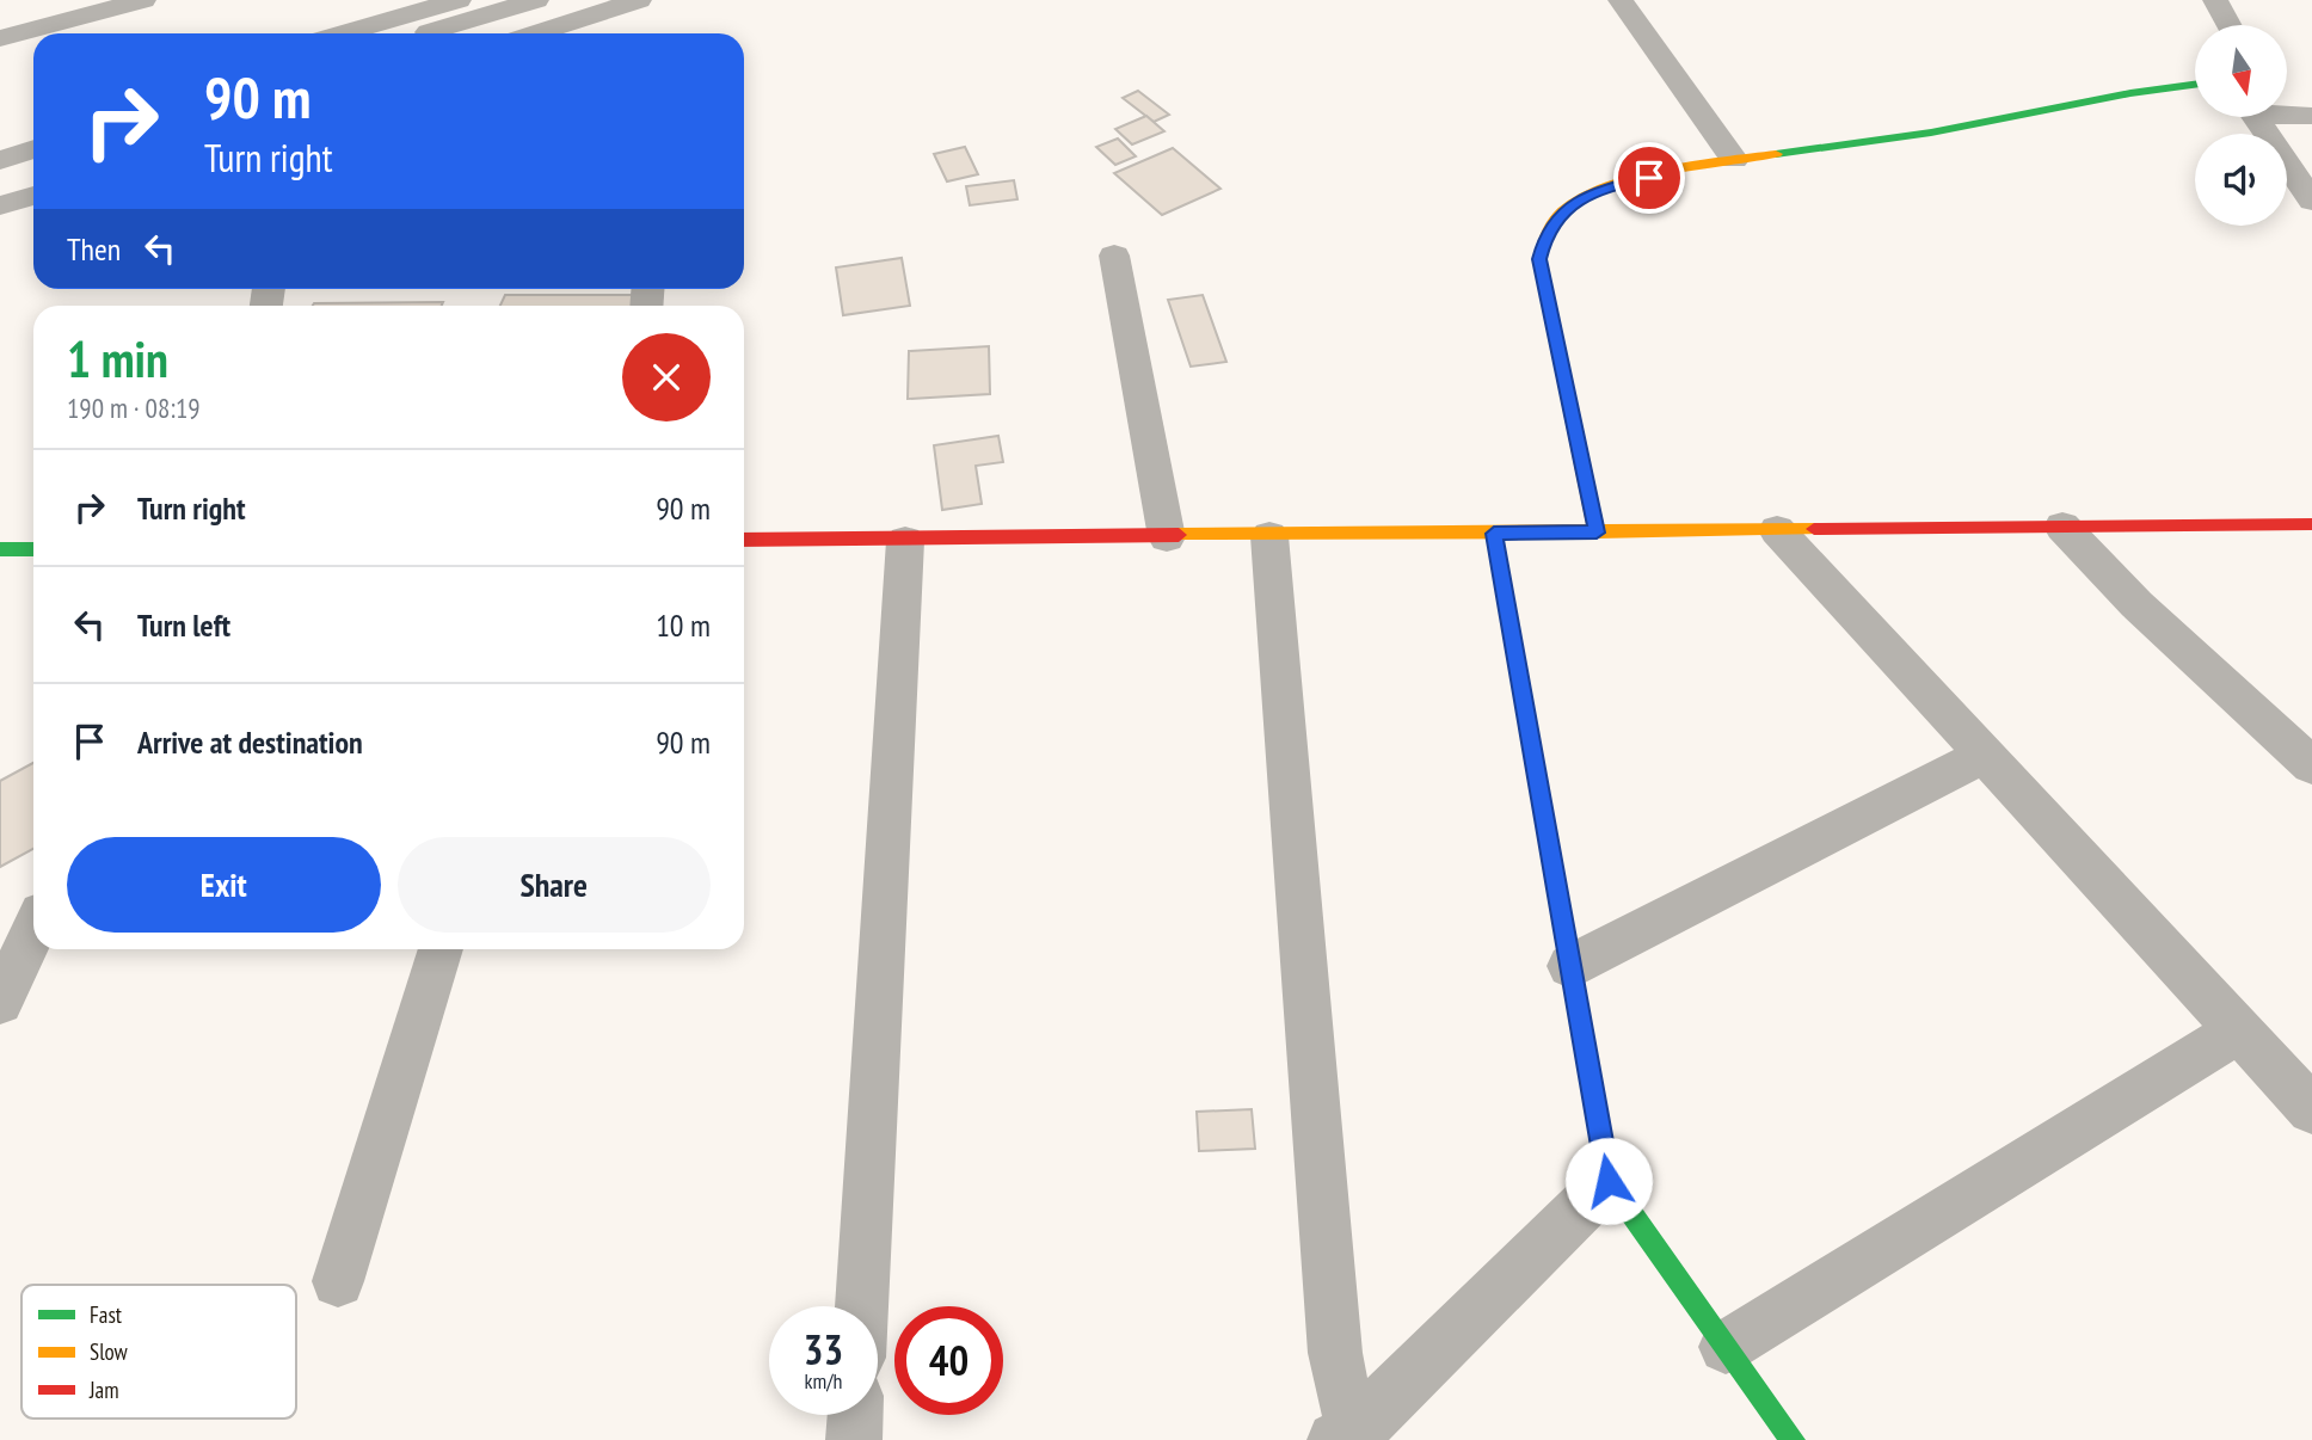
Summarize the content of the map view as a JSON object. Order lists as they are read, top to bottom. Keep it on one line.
{"legend":["Fast","Slow","Jam"],"north":"bottom","page":{"turn":["90 m","Turn right"],"then":"Then","heading":["1 min","190 m · 08:19"],"list":[{"name":"Turn right","value":"90 m"},{"name":"Turn left","value":"10 m"},{"name":"Arrive at destination","value":"90 m"}],"buttons":["Exit","Share"],"speed":"33 km/h","limit":"40"}}
